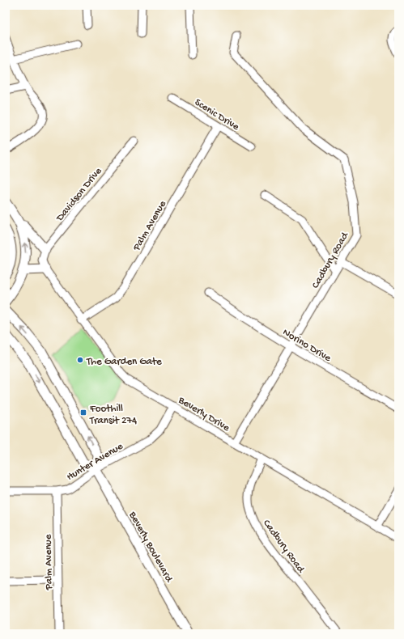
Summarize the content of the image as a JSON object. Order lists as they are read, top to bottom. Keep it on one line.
{"streets":{"main road":["Beverly Boulevard"],"street":["Scenic Drive","Davidson Drive","Palm Avenue","Cadbury Road","Norino Drive","Beverly Drive","Hunter Avenue"]},"crossings":[["Scenic Drive","Palm Avenue"],["Davidson Drive","Beverly Drive"],["Palm Avenue","Beverly Drive"],["Palm Avenue","Hunter Avenue"],["Cadbury Road","Norino Drive"],["Cadbury Road","Beverly Drive"],["Beverly Drive","Hunter Avenue"],["Hunter Avenue","Beverly Boulevard"]],"places":{"other":["The Garden Gate"],"transit":["Foothill Transit 274"]}}
